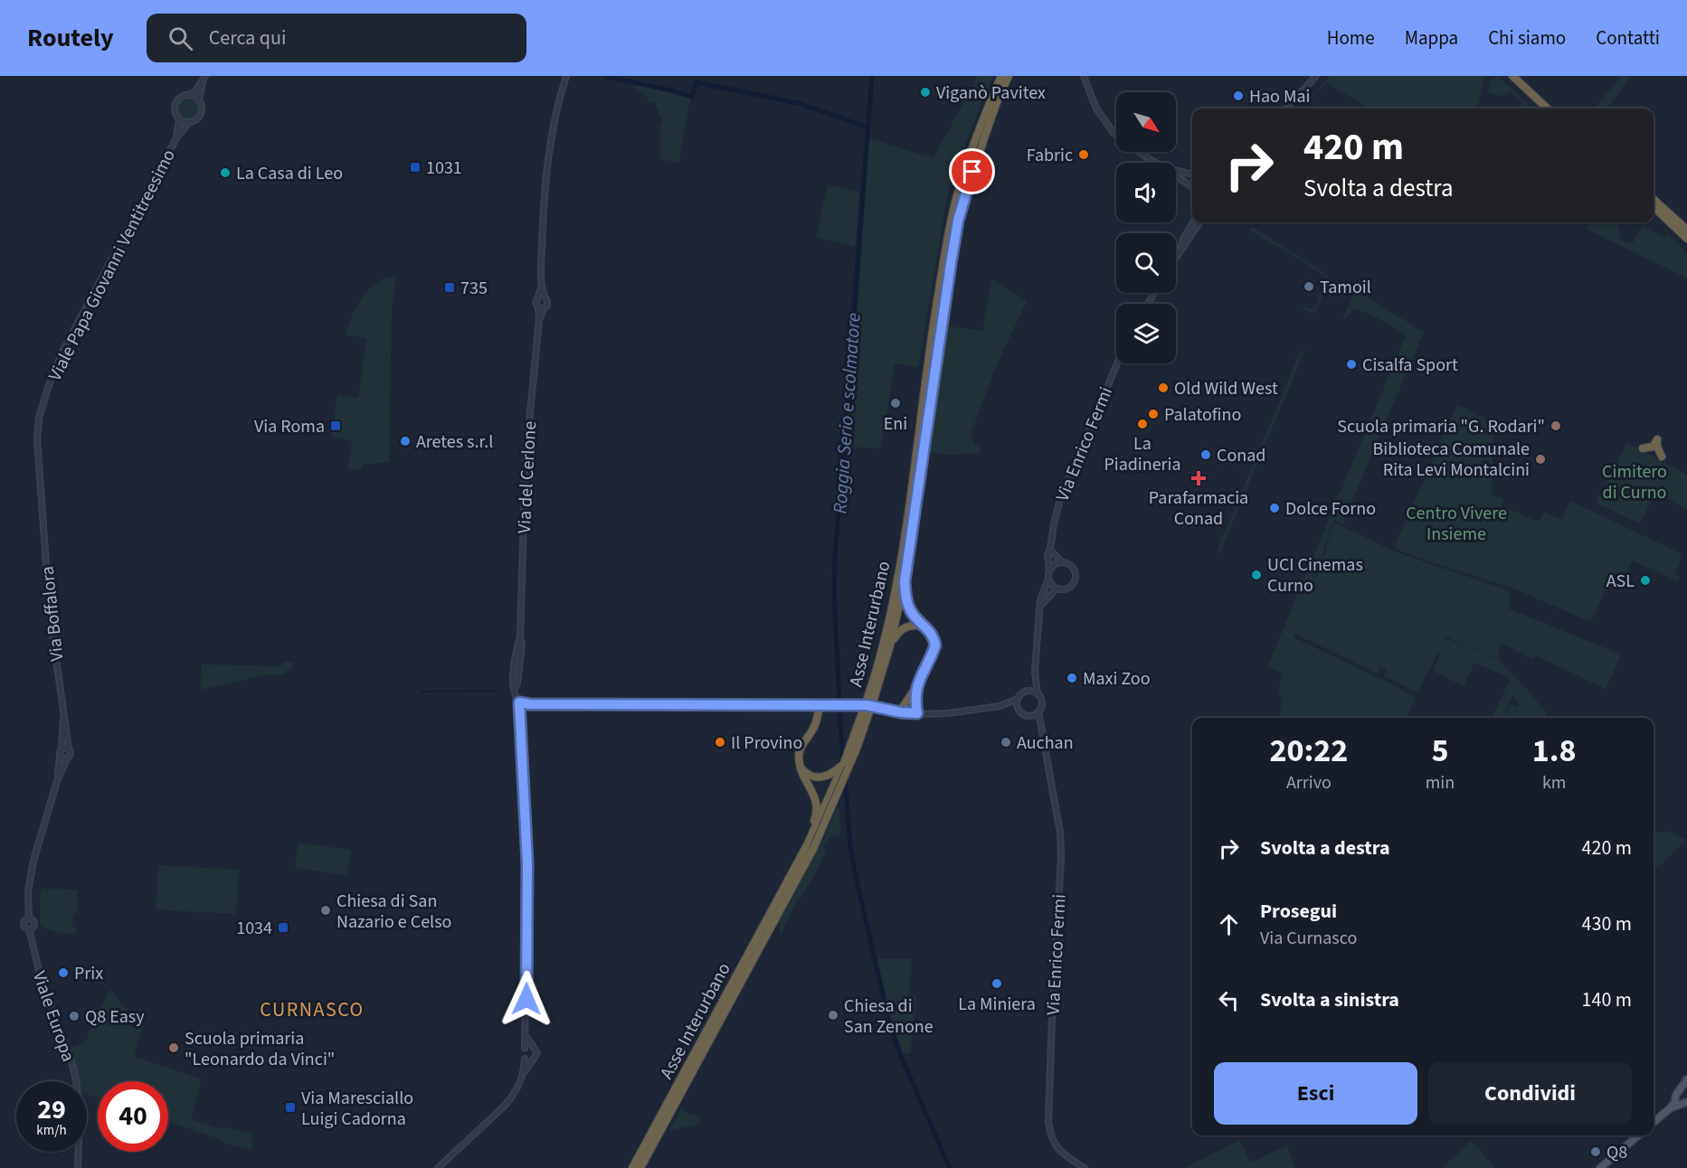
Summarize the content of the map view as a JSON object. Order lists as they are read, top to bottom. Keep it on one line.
{"streets":{"highway":["Asse Interurbano"],"street":["Viale Papa Giovanni Ventitreesimo","Via Enrico Fermi","Via del Cerlone","Via Boffalora","Viale Europa"]},"crossings":[["Viale Papa Giovanni Ventitreesimo","Via Boffalora"],["Via Boffalora","Viale Europa"]],"districts":["CURNASCO"],"water":["Roggia Serio e scolmatore"],"parks":["Cimitero di Curno","Centro Vivere Insieme"],"places":{"other":["Viganò Pavitex","Hao Mai","Fabric","La Casa di Leo","Tamoil","Cisalfa Sport","Old Wild West","Eni","Palatofino","La Piadineria","Scuola primaria \"G. Rodari\"","Aretes s.r.l","Conad","Biblioteca Comunale Rita Levi Montalcini","Dolce Forno","UCI Cinemas Curno","ASL","Maxi Zoo","Il Provino","Auchan","Chiesa di San Nazario e Celso","Prix","La Miniera","Chiesa di San Zenone","Q8 Easy","Scuola primaria \"Leonardo da Vinci\"","Q8"],"transit":["1031","735","Via Roma","1034","Via Maresciallo Luigi Cadorna"],"health":["Parafarmacia Conad"]},"north":"bottom right","page":{"header":"Routely","search":"Cerca qui","nav":["Home","Mappa","Chi siamo","Contatti"],"turn":["420 m","Svolta a destra"],"eta":["20:22","Arrivo","5","min","1.8","km"],"list":[{"name":"Svolta a destra","value":"420 m"},{"name":"Prosegui","note":"Via Curnasco","value":"430 m"},{"name":"Svolta a sinistra","value":"140 m"}],"buttons":["Esci","Condividi"],"speed":"29 km/h","limit":"40"}}
